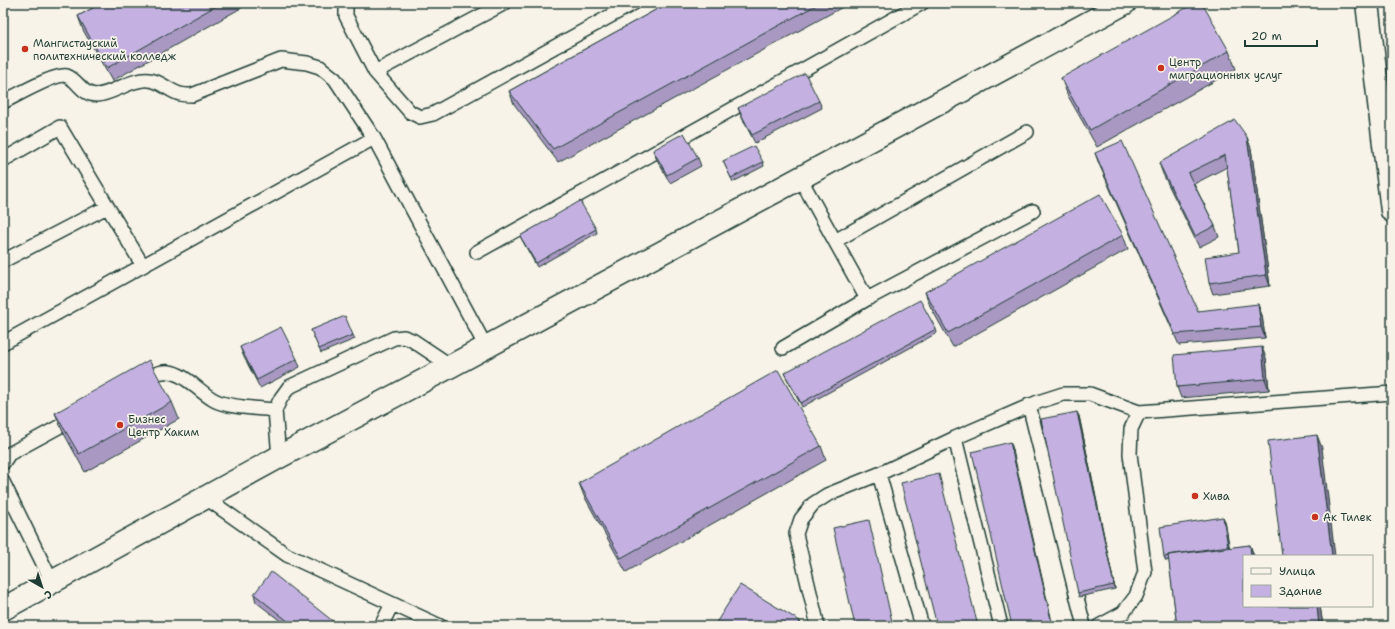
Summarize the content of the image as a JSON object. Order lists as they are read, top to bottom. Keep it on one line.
{"places":["Мангистауский политехнический колледж","Центр миграционных услуг","Бизнес Центр Хаким","Хива","Ак Тилек"],"legend":["Улица","Здание"],"scale_bar":"20 m","north":"bottom right"}
